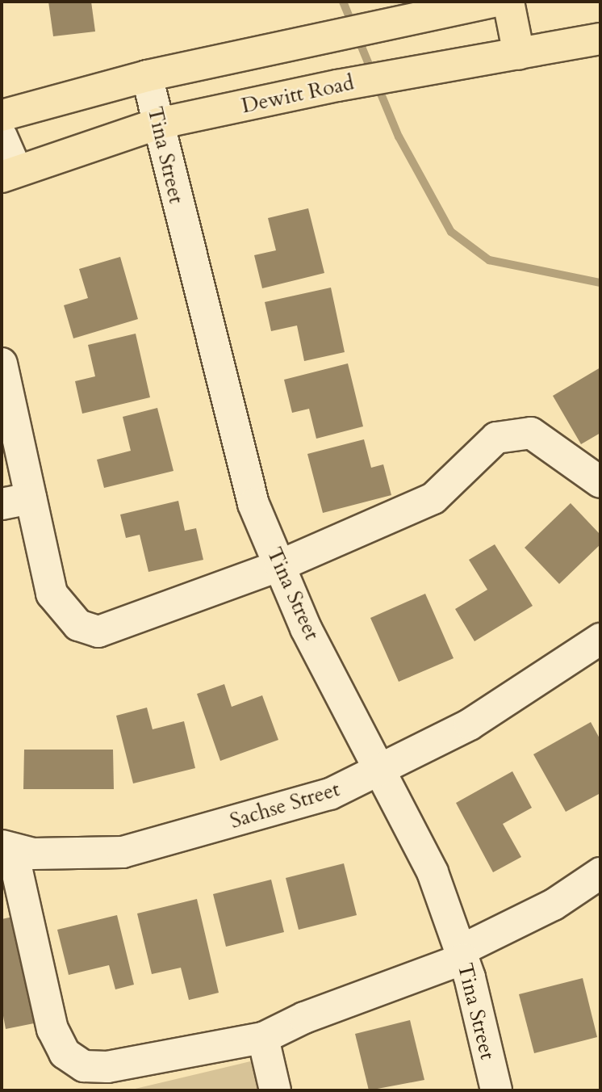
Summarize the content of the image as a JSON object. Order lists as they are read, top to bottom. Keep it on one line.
{"streets":{"main road":["Dewitt Road"],"street":["Tina Street","Sachse Street"]},"crossings":[["Dewitt Road","Tina Street"],["Tina Street","Sachse Street"]]}
